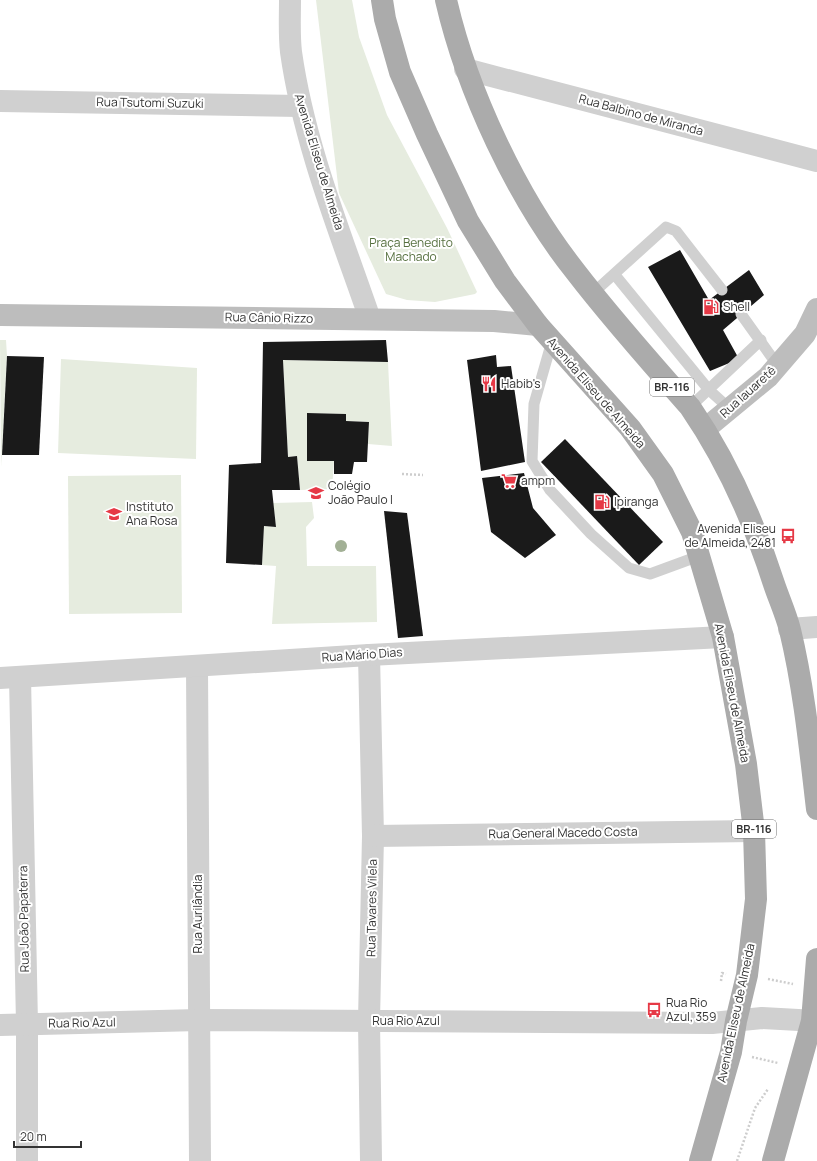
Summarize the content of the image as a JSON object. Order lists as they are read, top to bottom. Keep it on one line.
{"streets":{"main road":["Avenida Eliseu de Almeida","BR-116"],"street":["Rua Tsutomi Suzuki","Rua Balbino de Miranda","Rua Cânio Rizzo","Rua Iauaretê","Rua Mário Dias","Rua General Macedo Costa","Rua Tavares Vilela","Rua Aurilândia","Rua João Papaterra","Rua Rio Azul"]},"crossings":[["Rua Tsutomi Suzuki","Avenida Eliseu de Almeida"],["Rua Balbino de Miranda","BR-116"],["Avenida Eliseu de Almeida","Rua Cânio Rizzo"],["Avenida Eliseu de Almeida","Rua Mário Dias"],["Avenida Eliseu de Almeida","Rua General Macedo Costa"],["Avenida Eliseu de Almeida","Rua Rio Azul"],["BR-116","Rua Iauaretê"],["Rua Mário Dias","Rua Tavares Vilela"],["Rua Mário Dias","Rua Aurilândia"],["Rua Mário Dias","Rua João Papaterra"],["Rua General Macedo Costa","Rua Tavares Vilela"],["Rua Tavares Vilela","Rua Rio Azul"],["Rua Aurilândia","Rua Rio Azul"],["Rua João Papaterra","Rua Rio Azul"]],"parks":["Praça Benedito Machado"],"places":{"fuel station":["Shell","Ipiranga"],"restaurant":["Habib's"],"supermarket":["ampm"],"school or university":["Colégio João Paulo I","Instituto Ana Rosa"],"bus stop":["Avenida Eliseu de Almeida, 2481","Rua Rio Azul, 359"]},"scale_bar":"20 m"}
